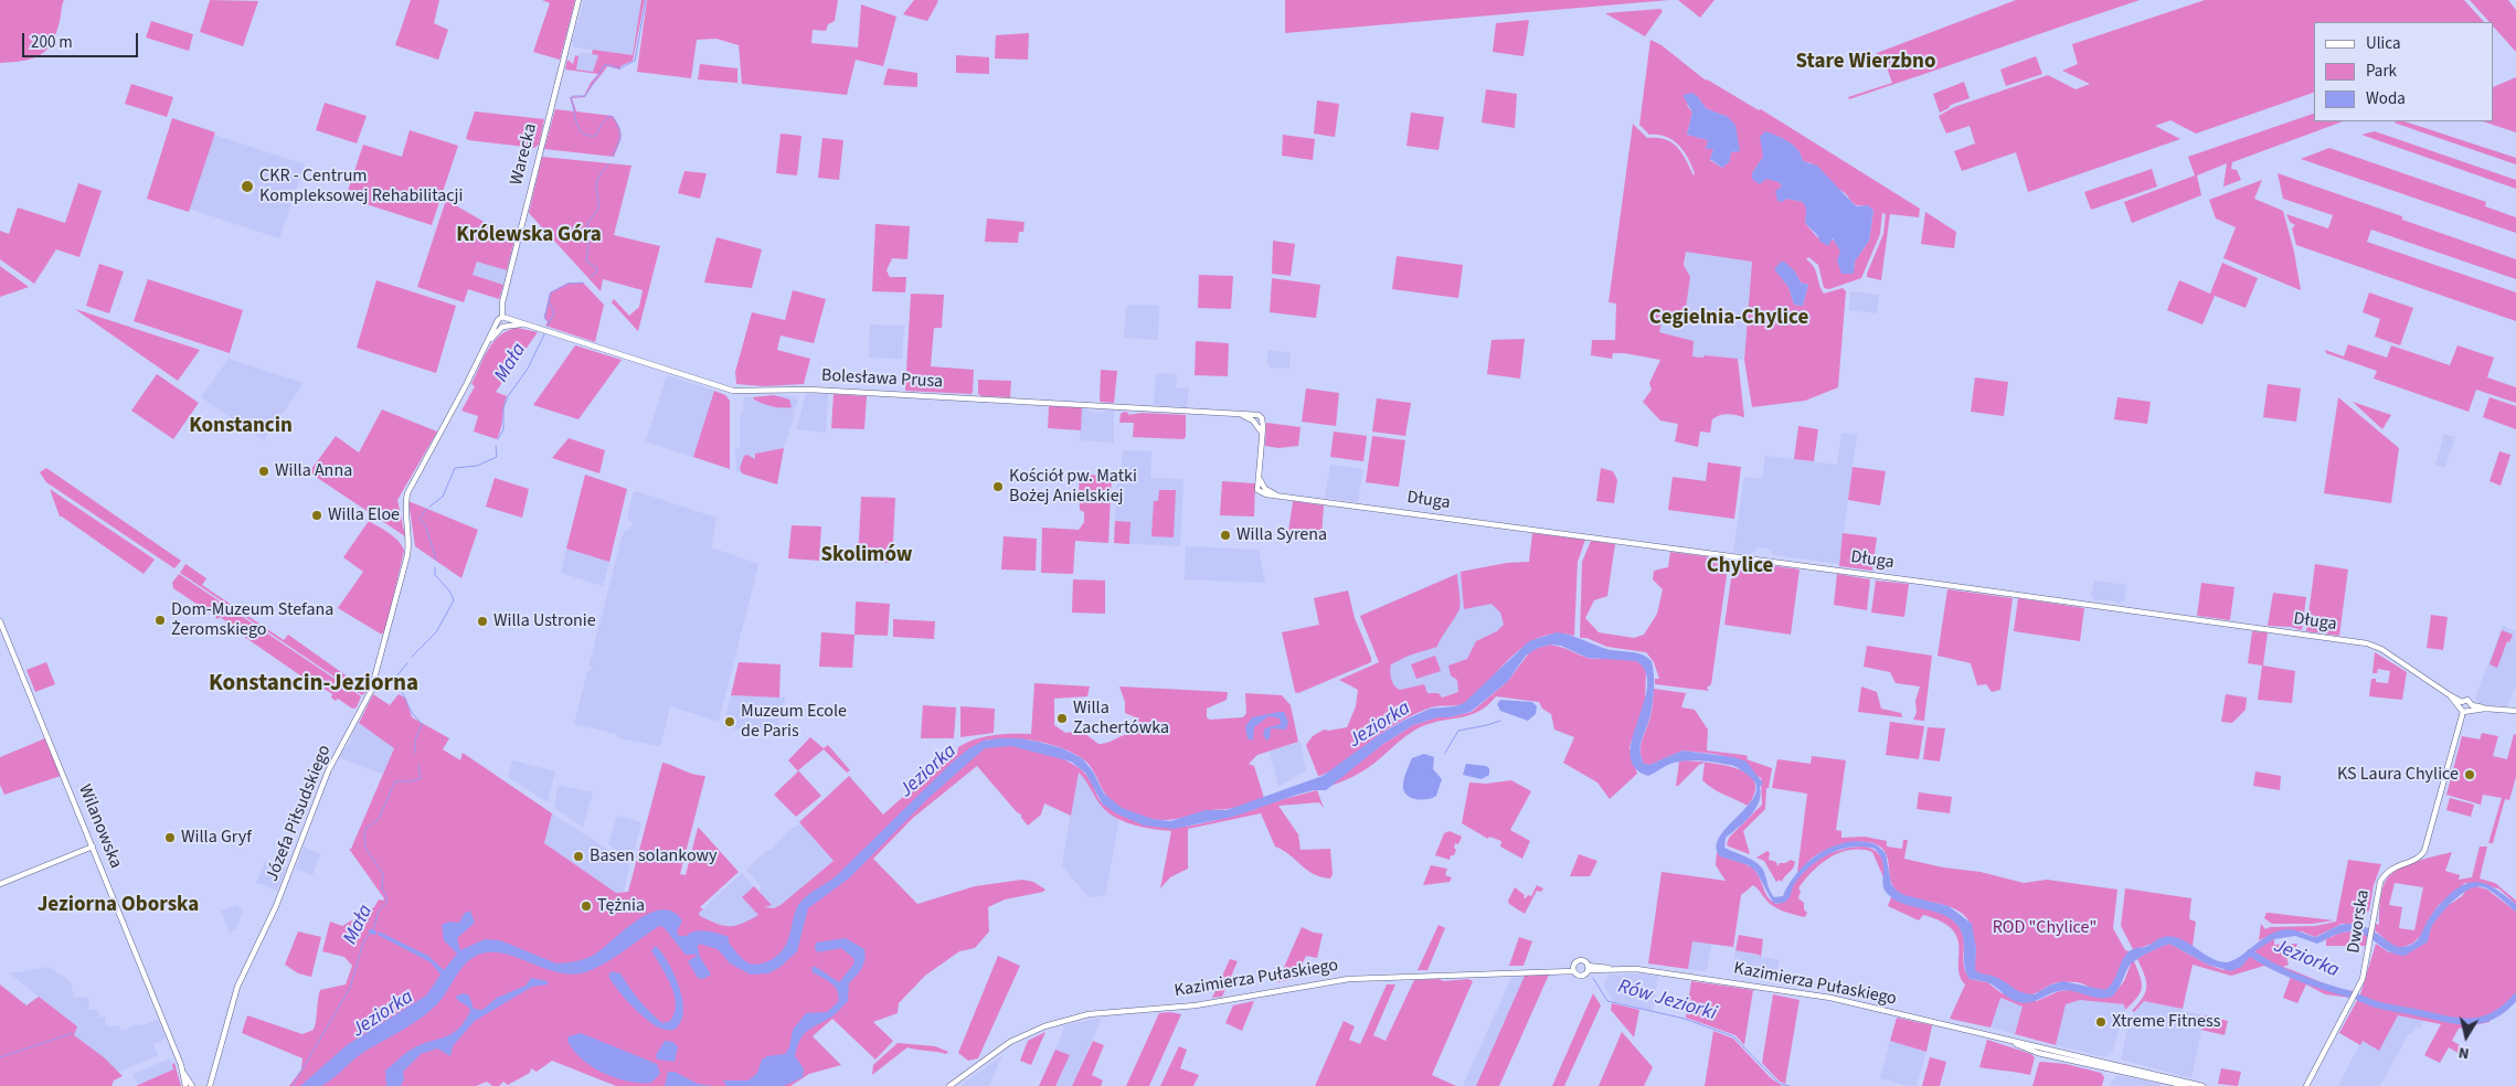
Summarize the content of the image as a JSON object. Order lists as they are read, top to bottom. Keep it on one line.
{"streets":{"street":["Warecka","Bolesława Prusa","Długa","Józefa Piłsudskiego","Wilanowska","Dworska","Kazimierza Pułaskiego"]},"crossings":[["Warecka","Bolesława Prusa"],["Warecka","Józefa Piłsudskiego"],["Bolesława Prusa","Długa"],["Bolesława Prusa","Józefa Piłsudskiego"],["Długa","Dworska"]],"districts":["Stare Wierzbno","Królewska Góra","Cegielnia-Chylice","Konstancin","Skolimów","Chylice","Konstancin-Jeziorna","Jeziorna Oborska"],"water":["Mała","Jeziorka","Rów Jeziorki"],"parks":["ROD \"Chylice\""],"places":["CKR - Centrum Kompleksowej Rehabilitacji","Willa Anna","Kościół pw. Matki Bożej Anielskiej","Willa Eloe","Willa Syrena","Dom-Muzeum Stefana Żeromskiego","Willa Ustronie","Willa Zachertówka","Muzeum Ecole de Paris","KS Laura Chylice","Willa Gryf","Basen solankowy","Tężnia","Xtreme Fitness"],"legend":["Ulica","Park","Woda"],"scale_bar":"200 m","north":"bottom"}
